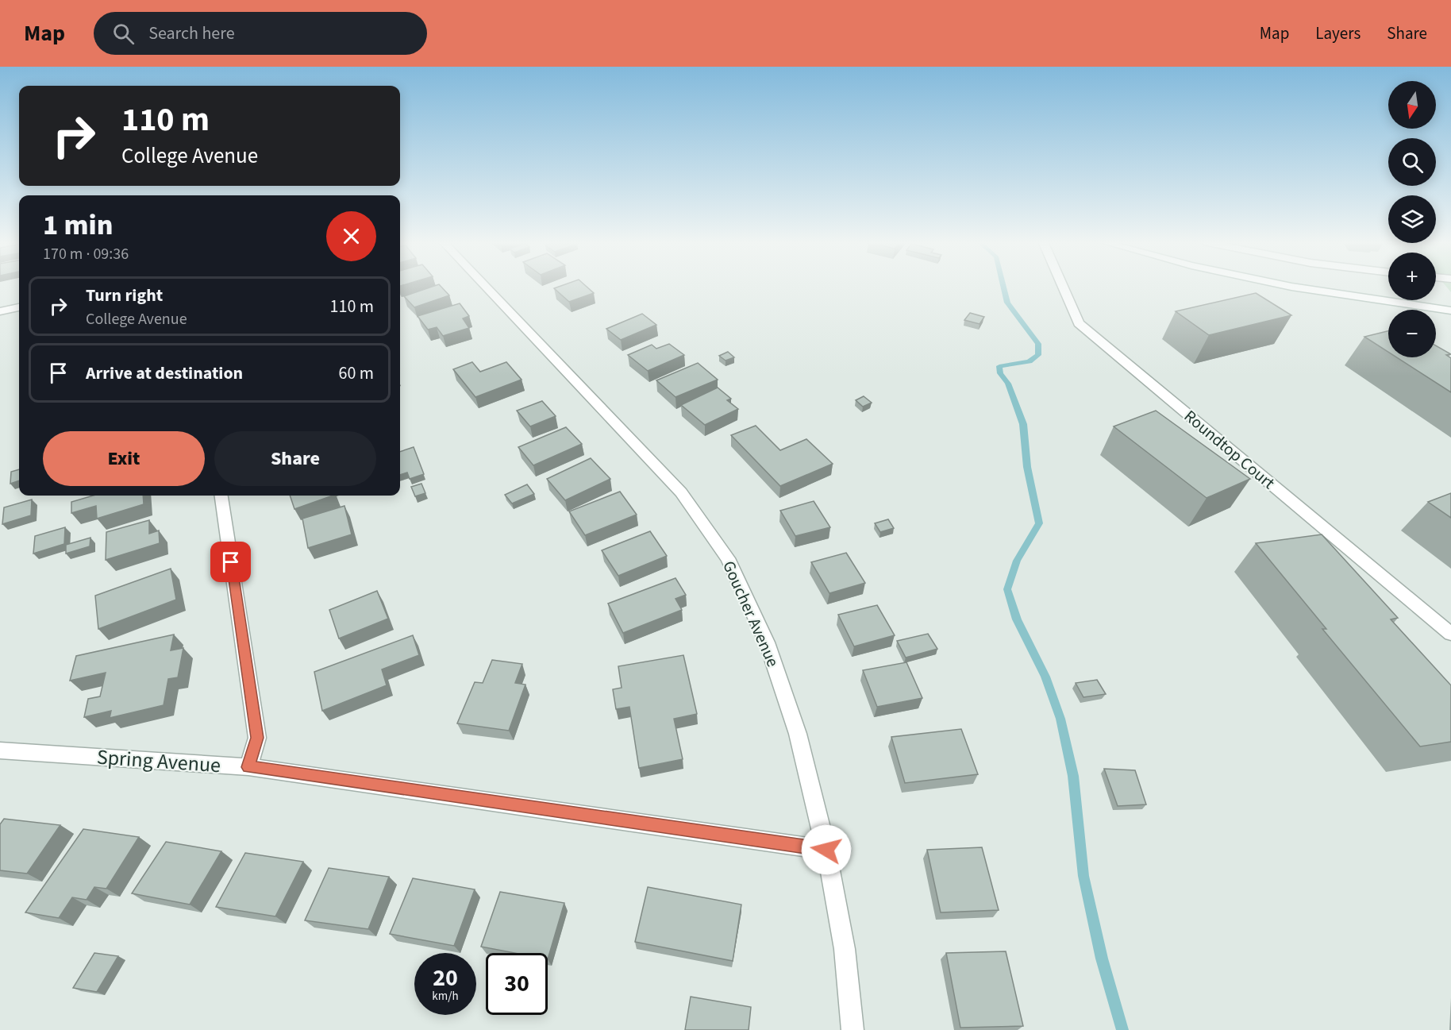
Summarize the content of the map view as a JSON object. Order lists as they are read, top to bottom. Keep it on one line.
{"streets":{"street":["Roundtop Court","Goucher Avenue","Spring Avenue"]},"crossings":[["Goucher Avenue","Spring Avenue"]],"north":"bottom","page":{"header":"Map","search":"Search here","nav":["Map","Layers","Share"],"map_buttons":["+","−"],"turn":["110 m","College Avenue"],"heading":["1 min","170 m · 09:36"],"list":[{"name":"Turn right","note":"College Avenue","value":"110 m"},{"name":"Arrive at destination","value":"60 m"}],"buttons":["Exit","Share"],"speed":"20 km/h","limit":"30"}}
